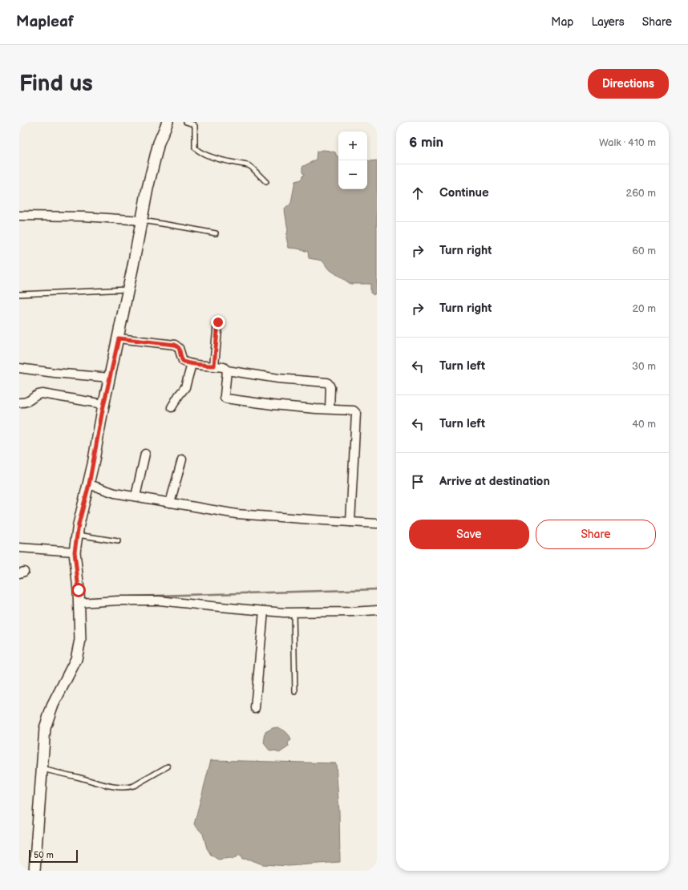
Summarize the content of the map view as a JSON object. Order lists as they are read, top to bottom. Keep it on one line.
{"scale_bar":"50 m","page":{"header":"Mapleaf","nav":["Map","Layers","Share"],"buttons":["Directions",["Save","Share"]],"title":"Find us","heading":["6 min","Walk · 410 m"],"map_buttons":["+","−"],"list":[["Continue","260 m"],["Turn right","60 m"],["Turn right","20 m"],["Turn left","30 m"],["Turn left","40 m"],"Arrive at destination"],"scale":"50 m"}}
